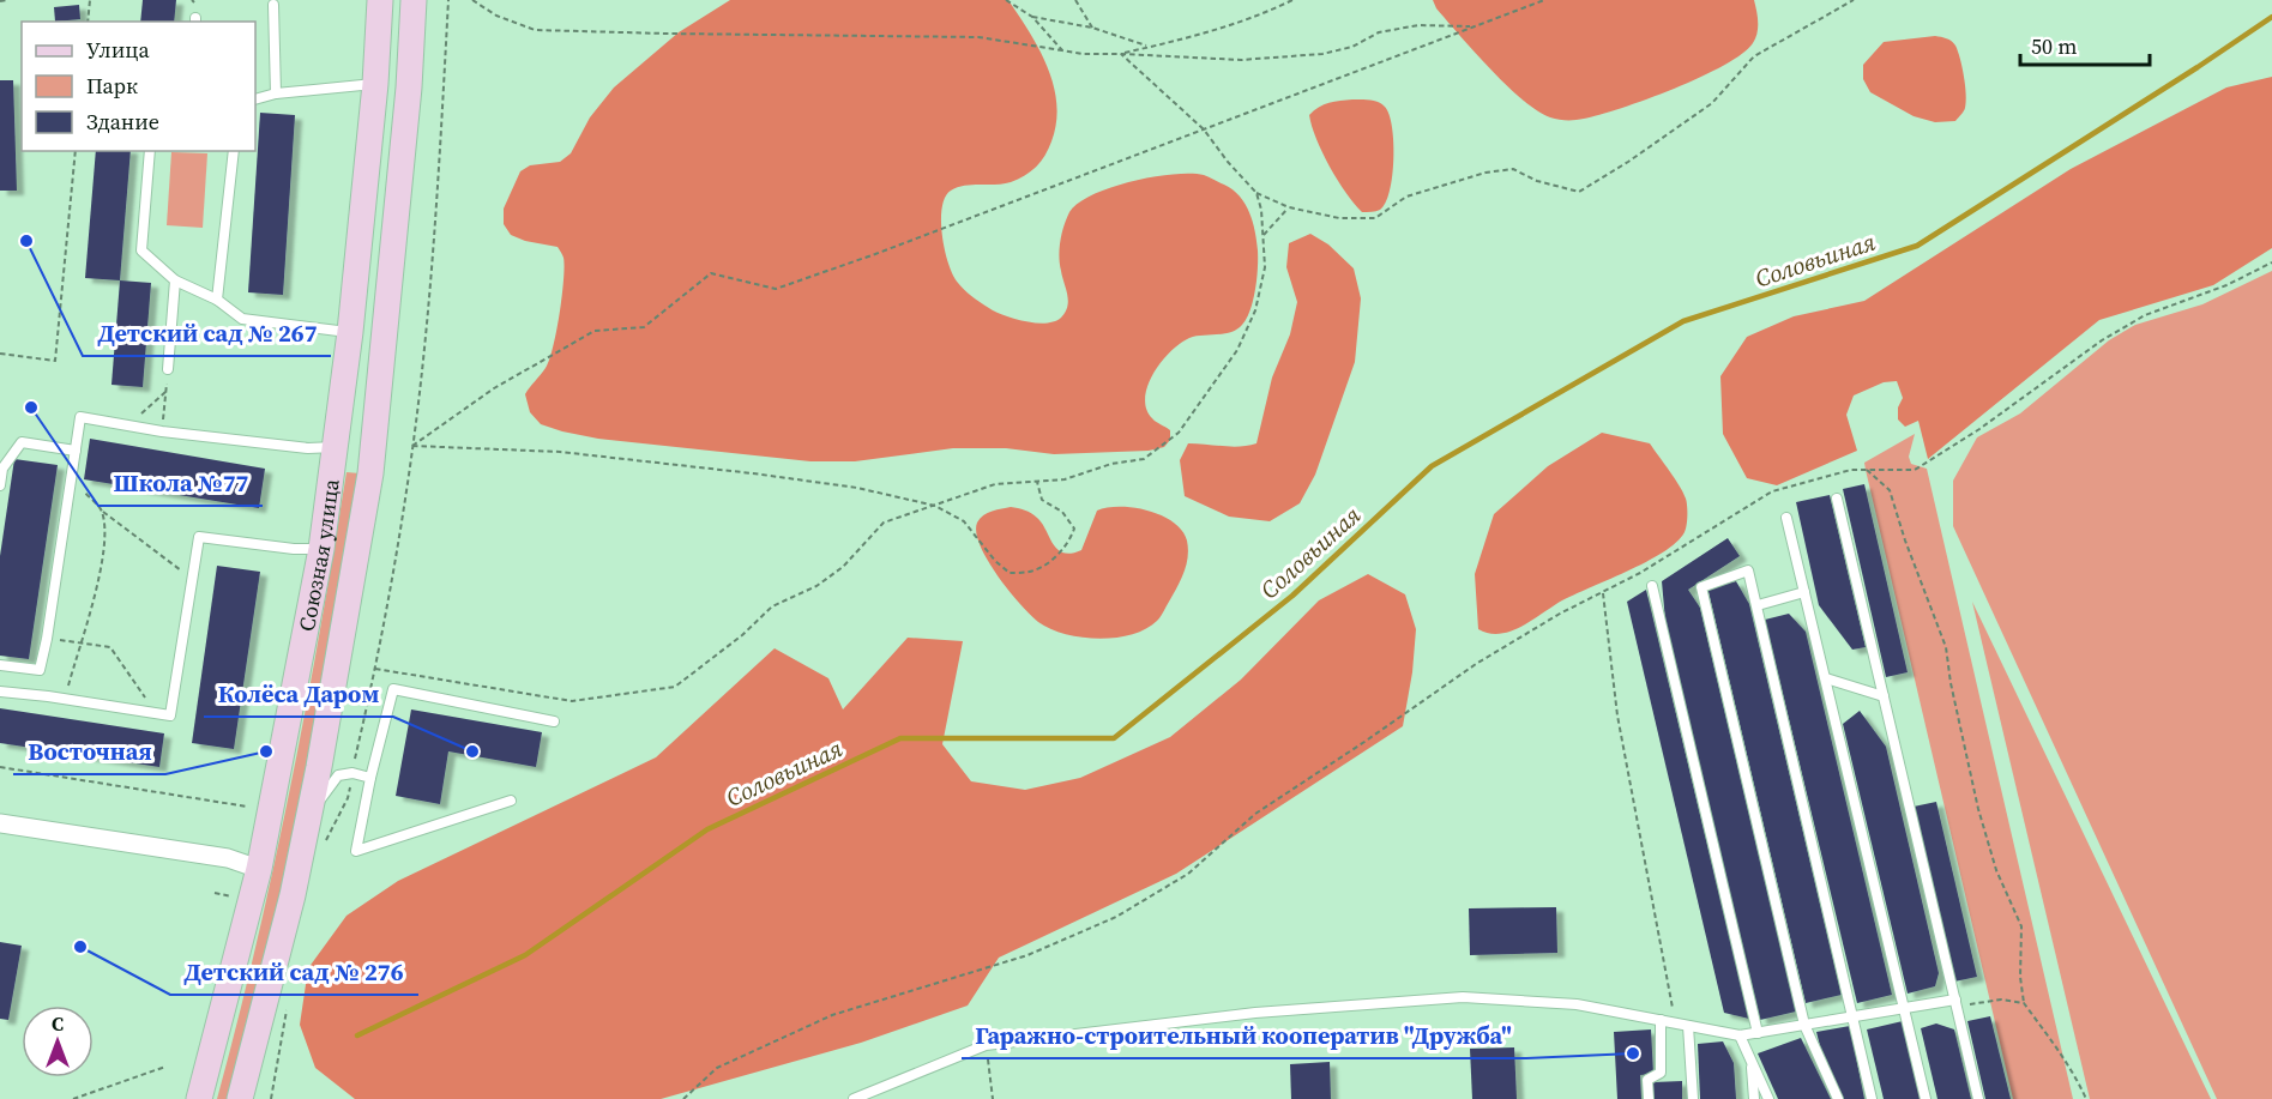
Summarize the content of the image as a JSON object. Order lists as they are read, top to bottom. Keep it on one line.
{"streets":{"main road":["Союзная улица"]},"water":["Соловьиная"],"places":["Детский сад № 267","Школа №77","Восточная","Колёса Даром","Детский сад № 276","Гаражно-строительный кооператив \"Дружба\""],"legend":["Улица","Парк","Здание"],"scale_bar":"50 m","north":"top"}
